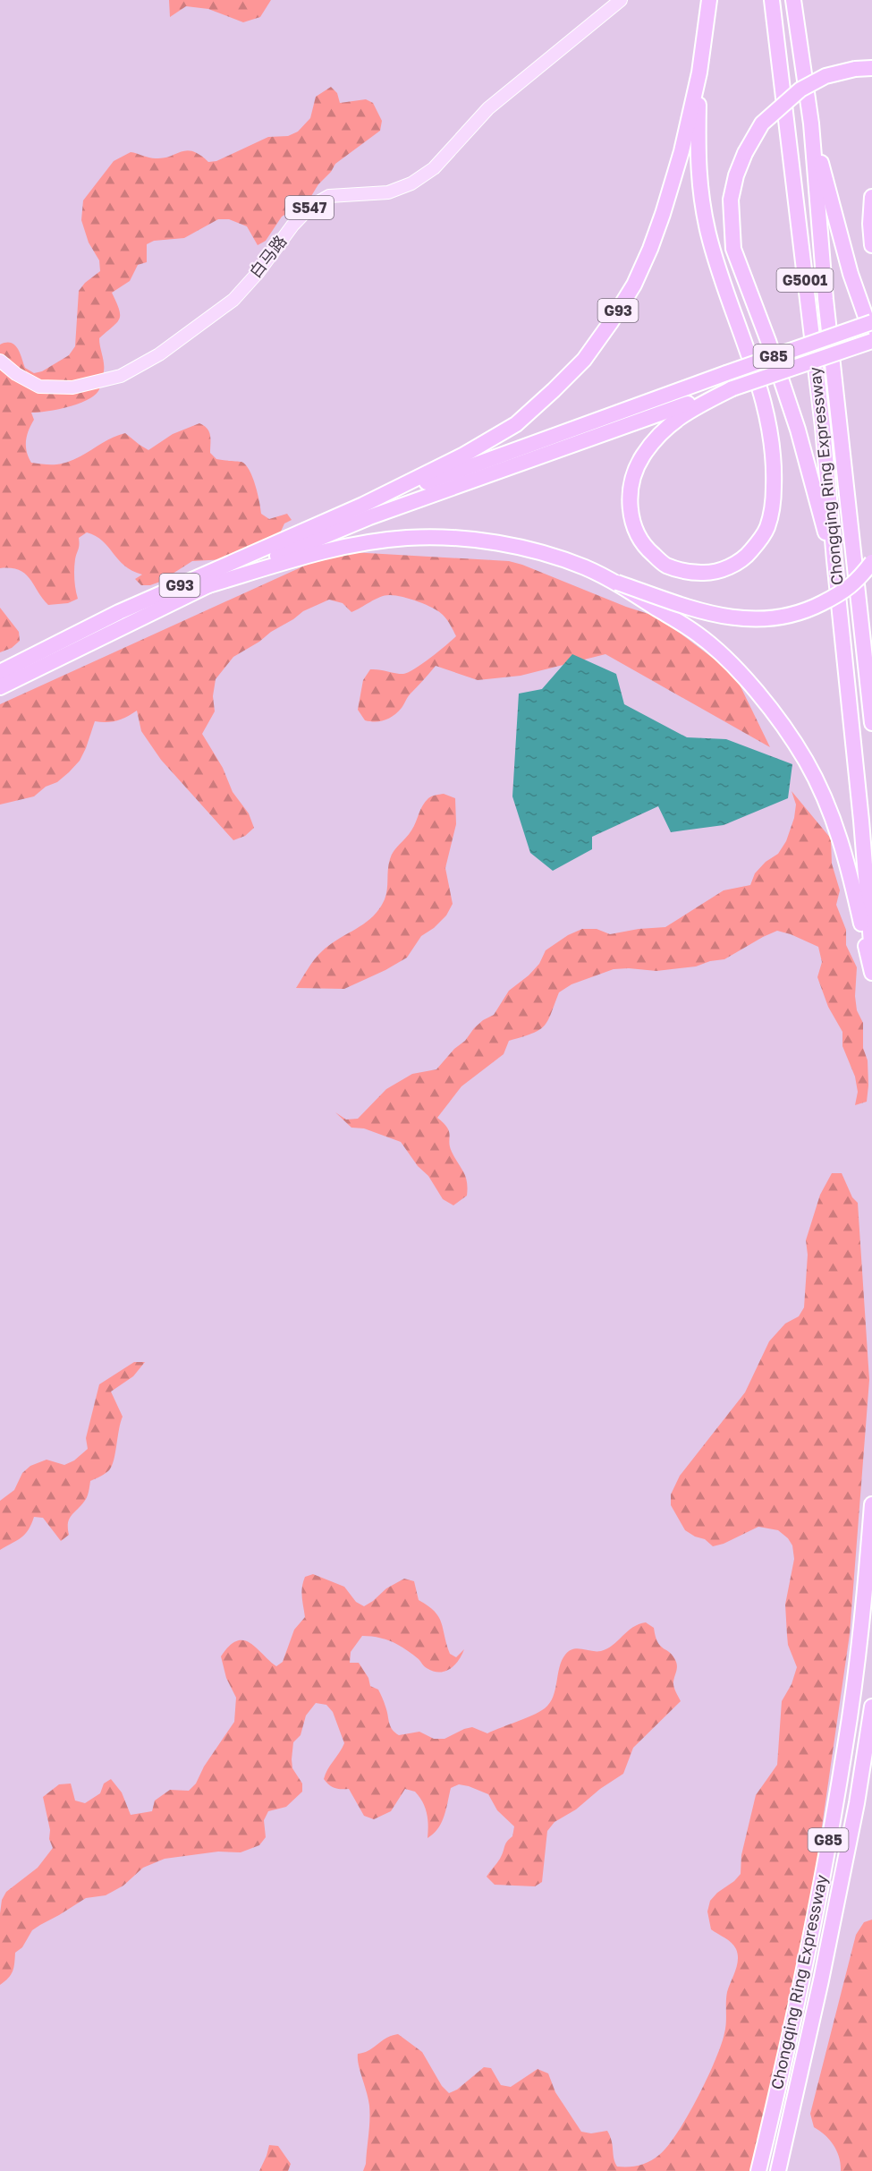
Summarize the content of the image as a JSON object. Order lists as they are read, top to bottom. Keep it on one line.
{"streets":{"highway":["G5001","G93","G85","Chongqing Ring Expressway"],"main road":["S547","白马路"]},"crossings":[["G85","Chongqing Ring Expressway"]]}
